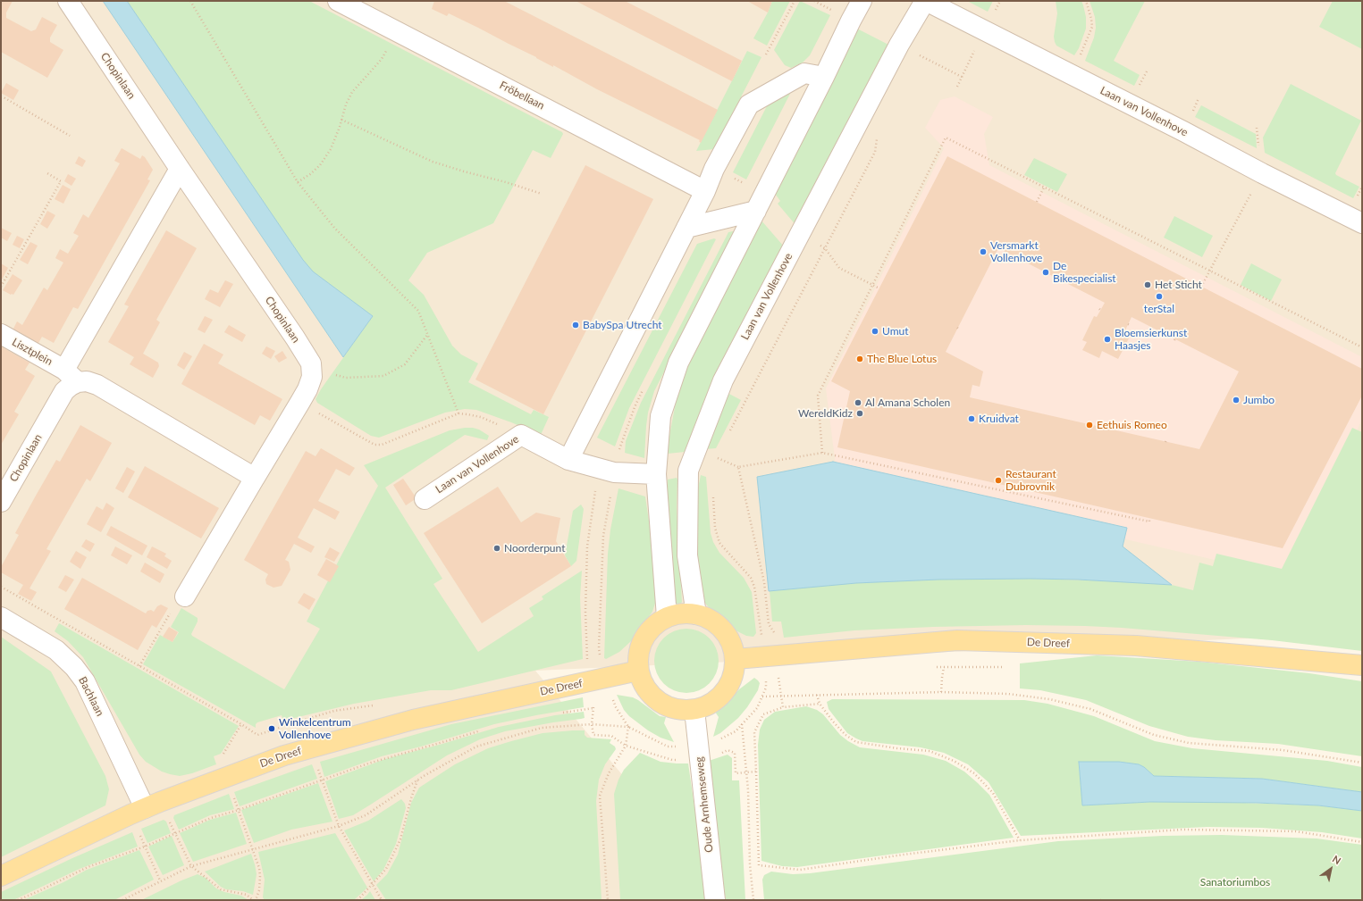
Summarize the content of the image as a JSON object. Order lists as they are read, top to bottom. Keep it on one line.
{"streets":{"main road":["De Dreef"],"street":["Chopinlaan","Fröbellaan","Laan van Vollenhove","Lisztplein","Bachlaan","Oude Arnhemseweg"]},"crossings":[["Chopinlaan","Lisztplein"],["Laan van Vollenhove","De Dreef"],["Laan van Vollenhove","Oude Arnhemseweg"],["De Dreef","Bachlaan"],["De Dreef","Oude Arnhemseweg"]],"parks":["Sanatoriumbos"],"places":["Versmarkt Vollenhove","De Bikespecialist","Het Sticht","terStal","BabySpa Utrecht","Umut","Bloemsierkunst Haasjes","The Blue Lotus","Jumbo","Al Amana Scholen","WereldKidz","Kruidvat","Eethuis Romeo","Restaurant Dubrovnik","Noorderpunt","Winkelcentrum Vollenhove"],"north":"top right"}
